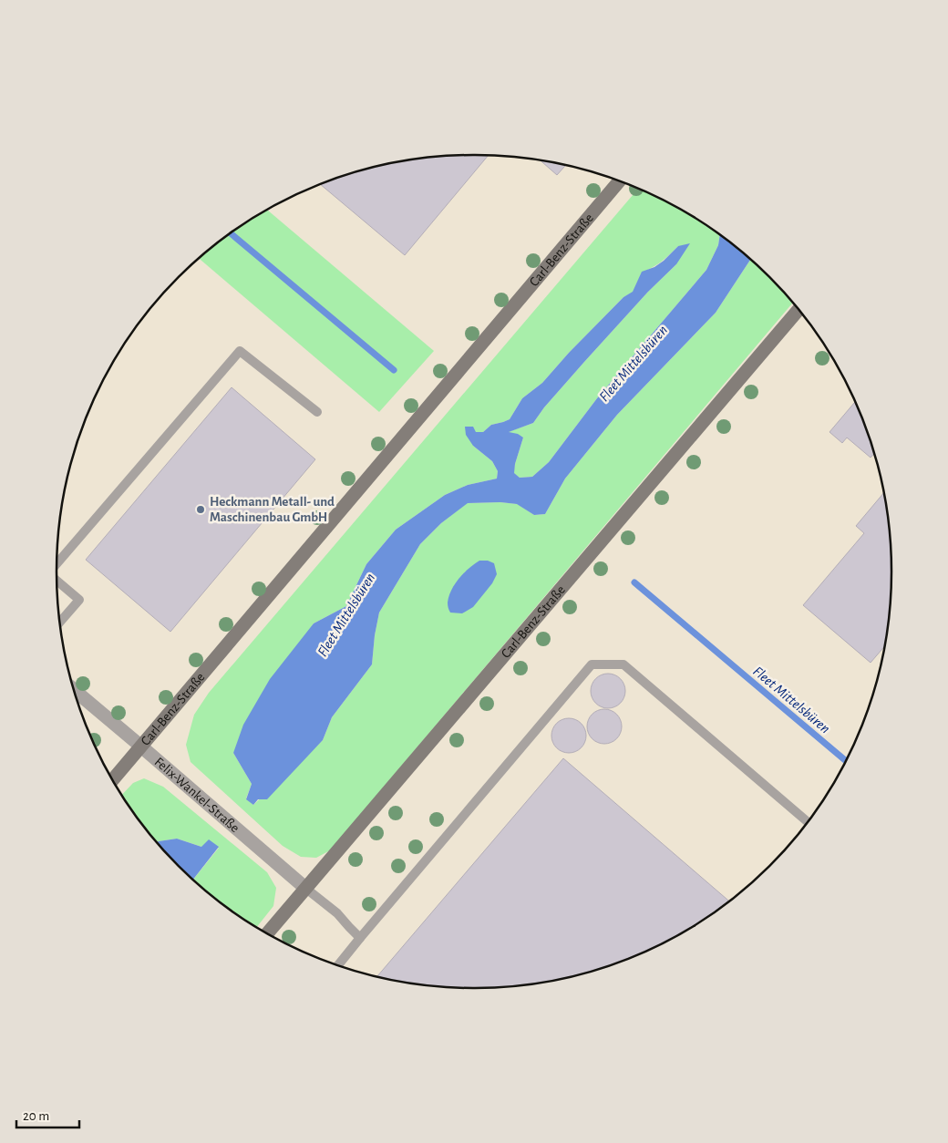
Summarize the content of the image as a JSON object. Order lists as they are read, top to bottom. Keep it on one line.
{"streets":{"street":["Carl-Benz-Straße","Felix-Wankel-Straße"]},"crossings":[["Carl-Benz-Straße","Felix-Wankel-Straße"]],"water":["Fleet Mittelsbüren"],"places":["Heckmann Metall- und Maschinenbau GmbH"],"scale_bar":"20 m"}
